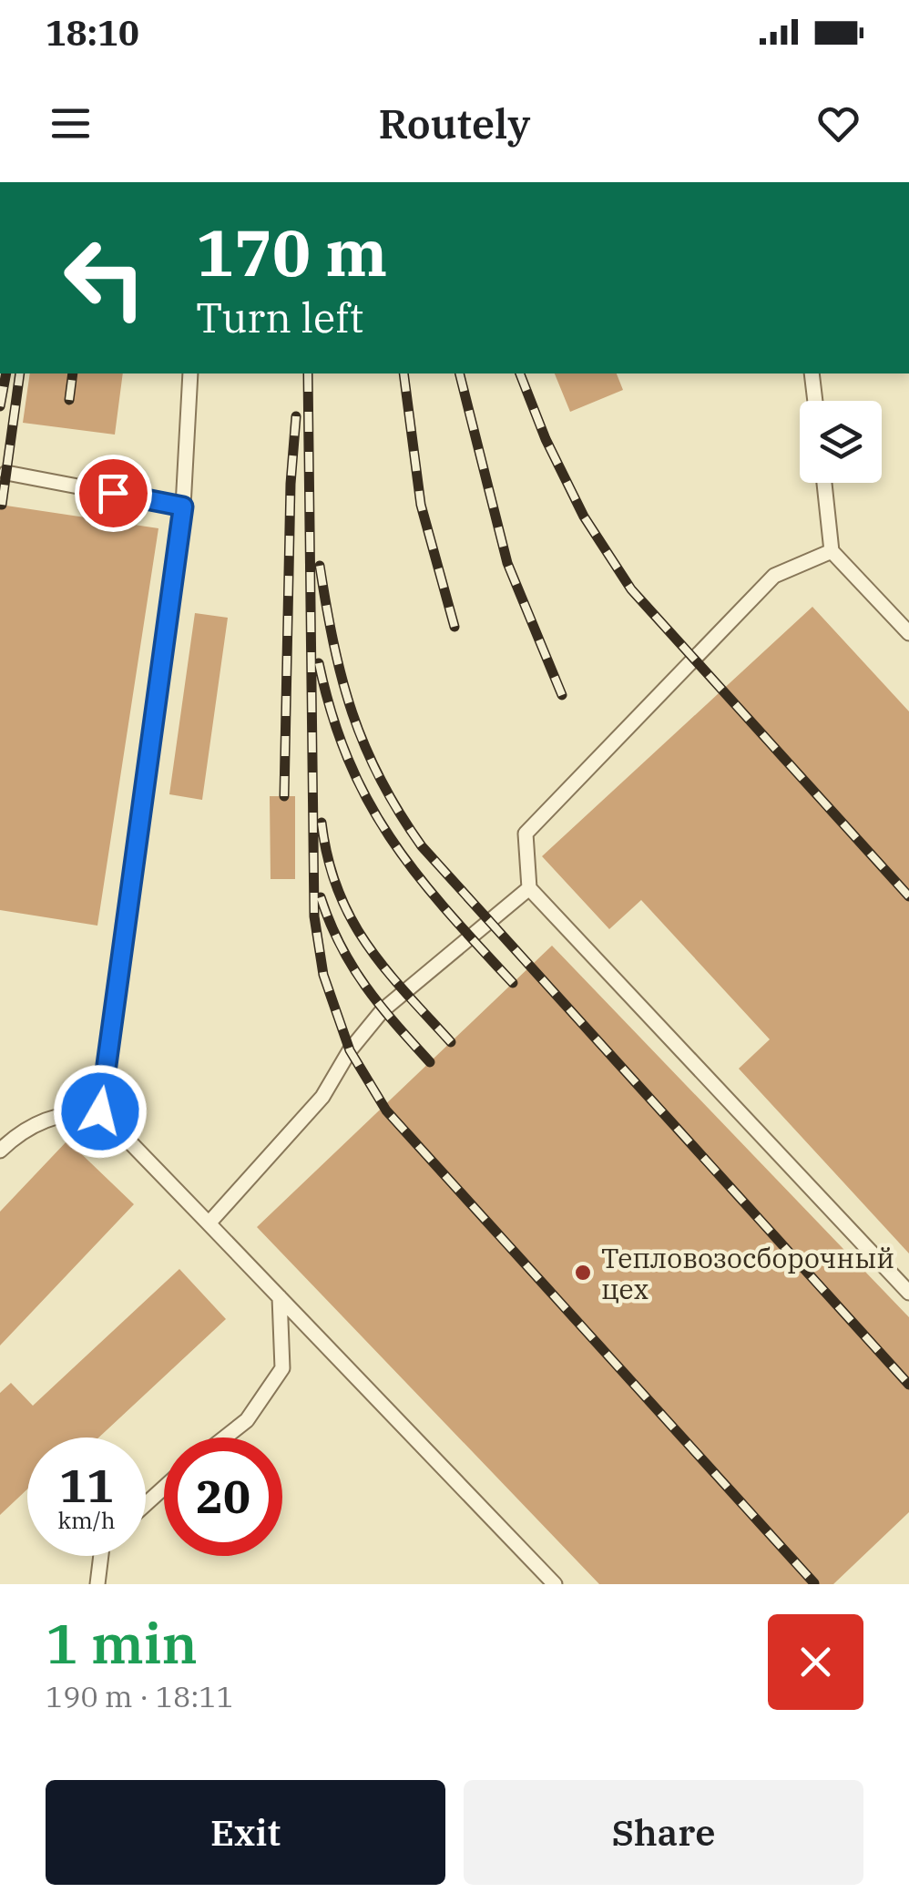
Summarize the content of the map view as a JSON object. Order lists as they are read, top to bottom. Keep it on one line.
{"places":["Тепловозосборочный цех"],"page":{"status":"18:10","header":"Routely","turn":["170 m","Turn left"],"speed":"11 km/h","limit":"20","heading":["1 min","190 m · 18:11"],"buttons":["Exit","Share"]}}
